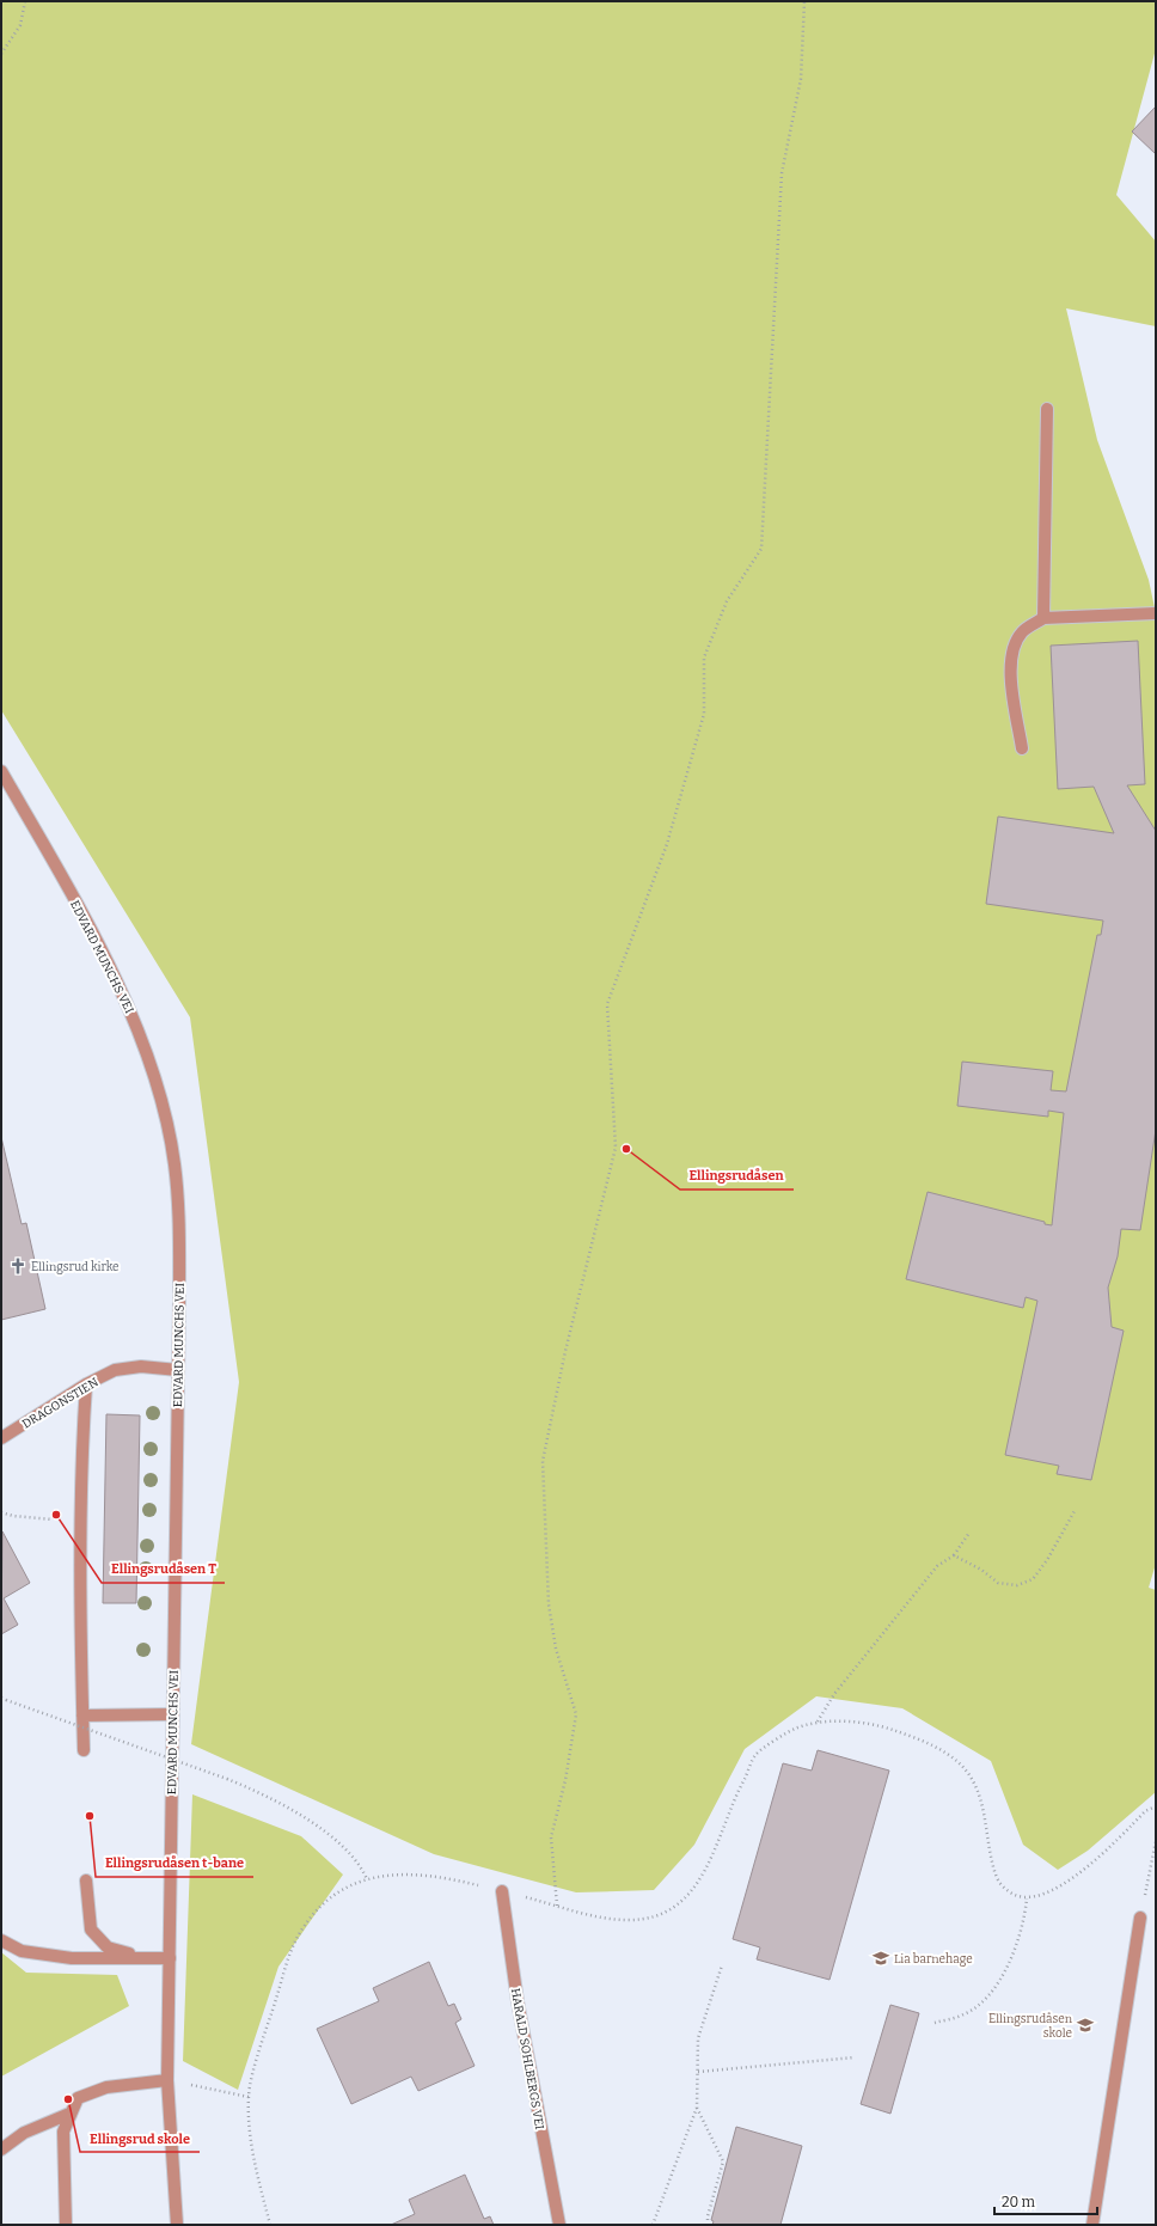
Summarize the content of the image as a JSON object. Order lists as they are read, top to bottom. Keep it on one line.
{"streets":{"street":["EDVARD MUNCHS VEI","DRAGONSTIEN","HARALD SOHLBERGS VEI"]},"crossings":[["EDVARD MUNCHS VEI","DRAGONSTIEN"]],"places":{"other":["Ellingsrudåsen","Ellingsrudåsen T","Ellingsrudåsen t-bane","Ellingsrud skole"],"church":["Ellingsrud kirke"],"school or university":["Lia barnehage","Ellingsrudåsen skole"]},"scale_bar":"20 m"}
